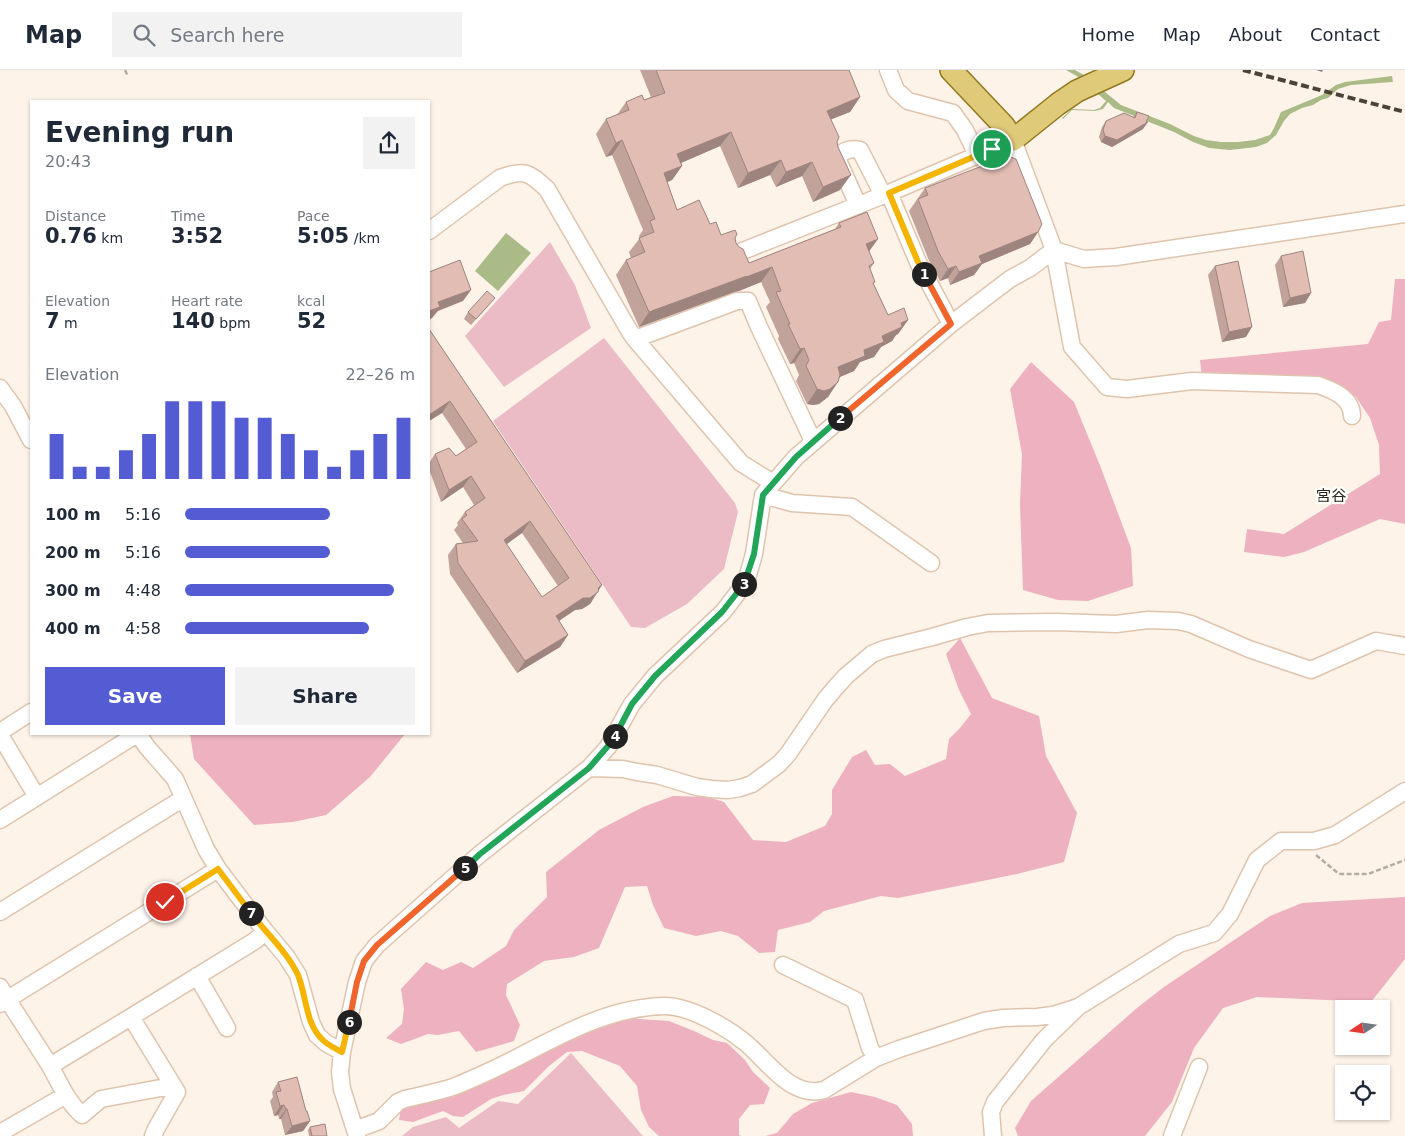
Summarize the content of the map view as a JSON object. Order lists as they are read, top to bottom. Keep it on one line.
{"districts":["宮谷"],"north":"left","page":{"header":"Map","search":"Search here","nav":["Home","Map","About","Contact"],"heading":["Evening run","20:43"],"stats":[["Distance","0.76 km"],["Time","3:52"],["Pace","5:05 /km"],["Elevation","7 m"],["Heart rate","140 bpm"],["kcal","52"]],"pins":["1","2","3","4","5","7","6"],"chart":["Elevation","22–26 m"],"list":[{"name":"100 m","note":"5:16"},{"name":"200 m","note":"5:16"},{"name":"300 m","note":"4:48"},{"name":"400 m","note":"4:58"}],"buttons":["Save","Share"]}}
